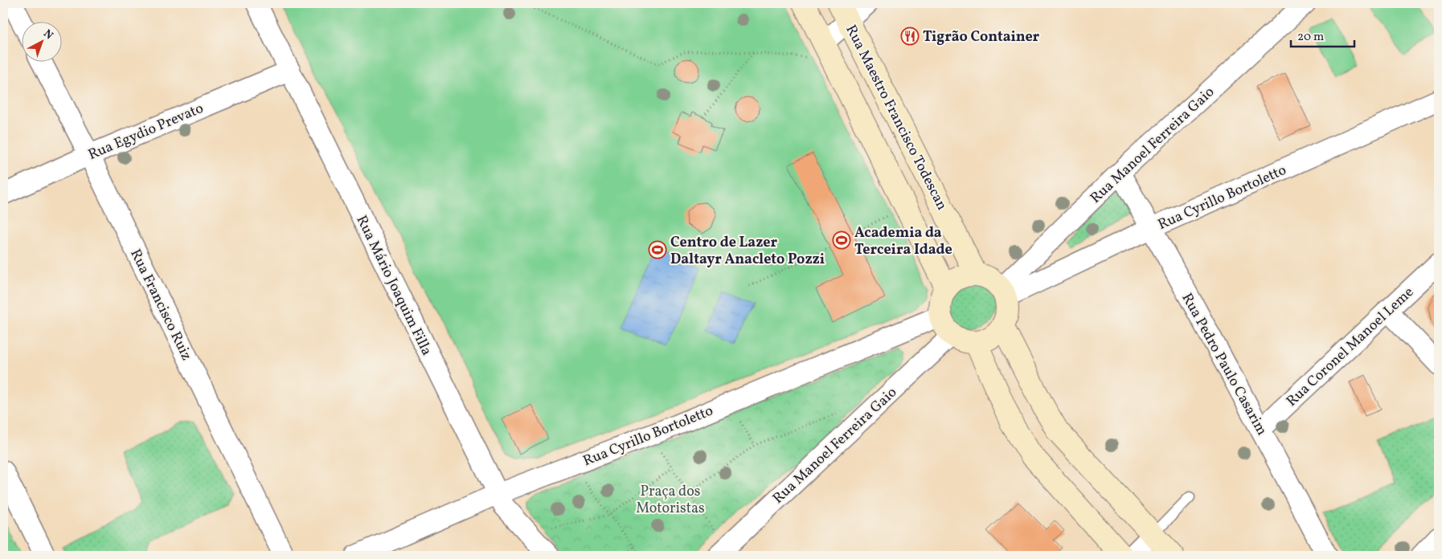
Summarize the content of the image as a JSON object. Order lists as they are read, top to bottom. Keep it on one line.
{"streets":{"main road":["Rua Maestro Francisco Todescan"],"street":["Rua Egydio Prevato","Rua Manoel Ferreira Gaio","Rua Cyrillo Bortoletto","Rua Mário Joaquim Filla","Rua Francisco Ruiz","Rua Coronel Manoel Leme","Rua Pedro Paulo Casarim"]},"crossings":[["Rua Maestro Francisco Todescan","Rua Manoel Ferreira Gaio"],["Rua Maestro Francisco Todescan","Rua Cyrillo Bortoletto"],["Rua Egydio Prevato","Rua Mário Joaquim Filla"],["Rua Egydio Prevato","Rua Francisco Ruiz"],["Rua Manoel Ferreira Gaio","Rua Cyrillo Bortoletto"],["Rua Manoel Ferreira Gaio","Rua Pedro Paulo Casarim"],["Rua Cyrillo Bortoletto","Rua Mário Joaquim Filla"],["Rua Cyrillo Bortoletto","Rua Pedro Paulo Casarim"],["Rua Coronel Manoel Leme","Rua Pedro Paulo Casarim"]],"parks":["Praça dos Motoristas"],"places":{"restaurant":["Tigrão Container"],"sports":["Academia da Terceira Idade","Centro de Lazer Daltayr Anacleto Pozzi"]},"scale_bar":"20 m","north":"top right"}
